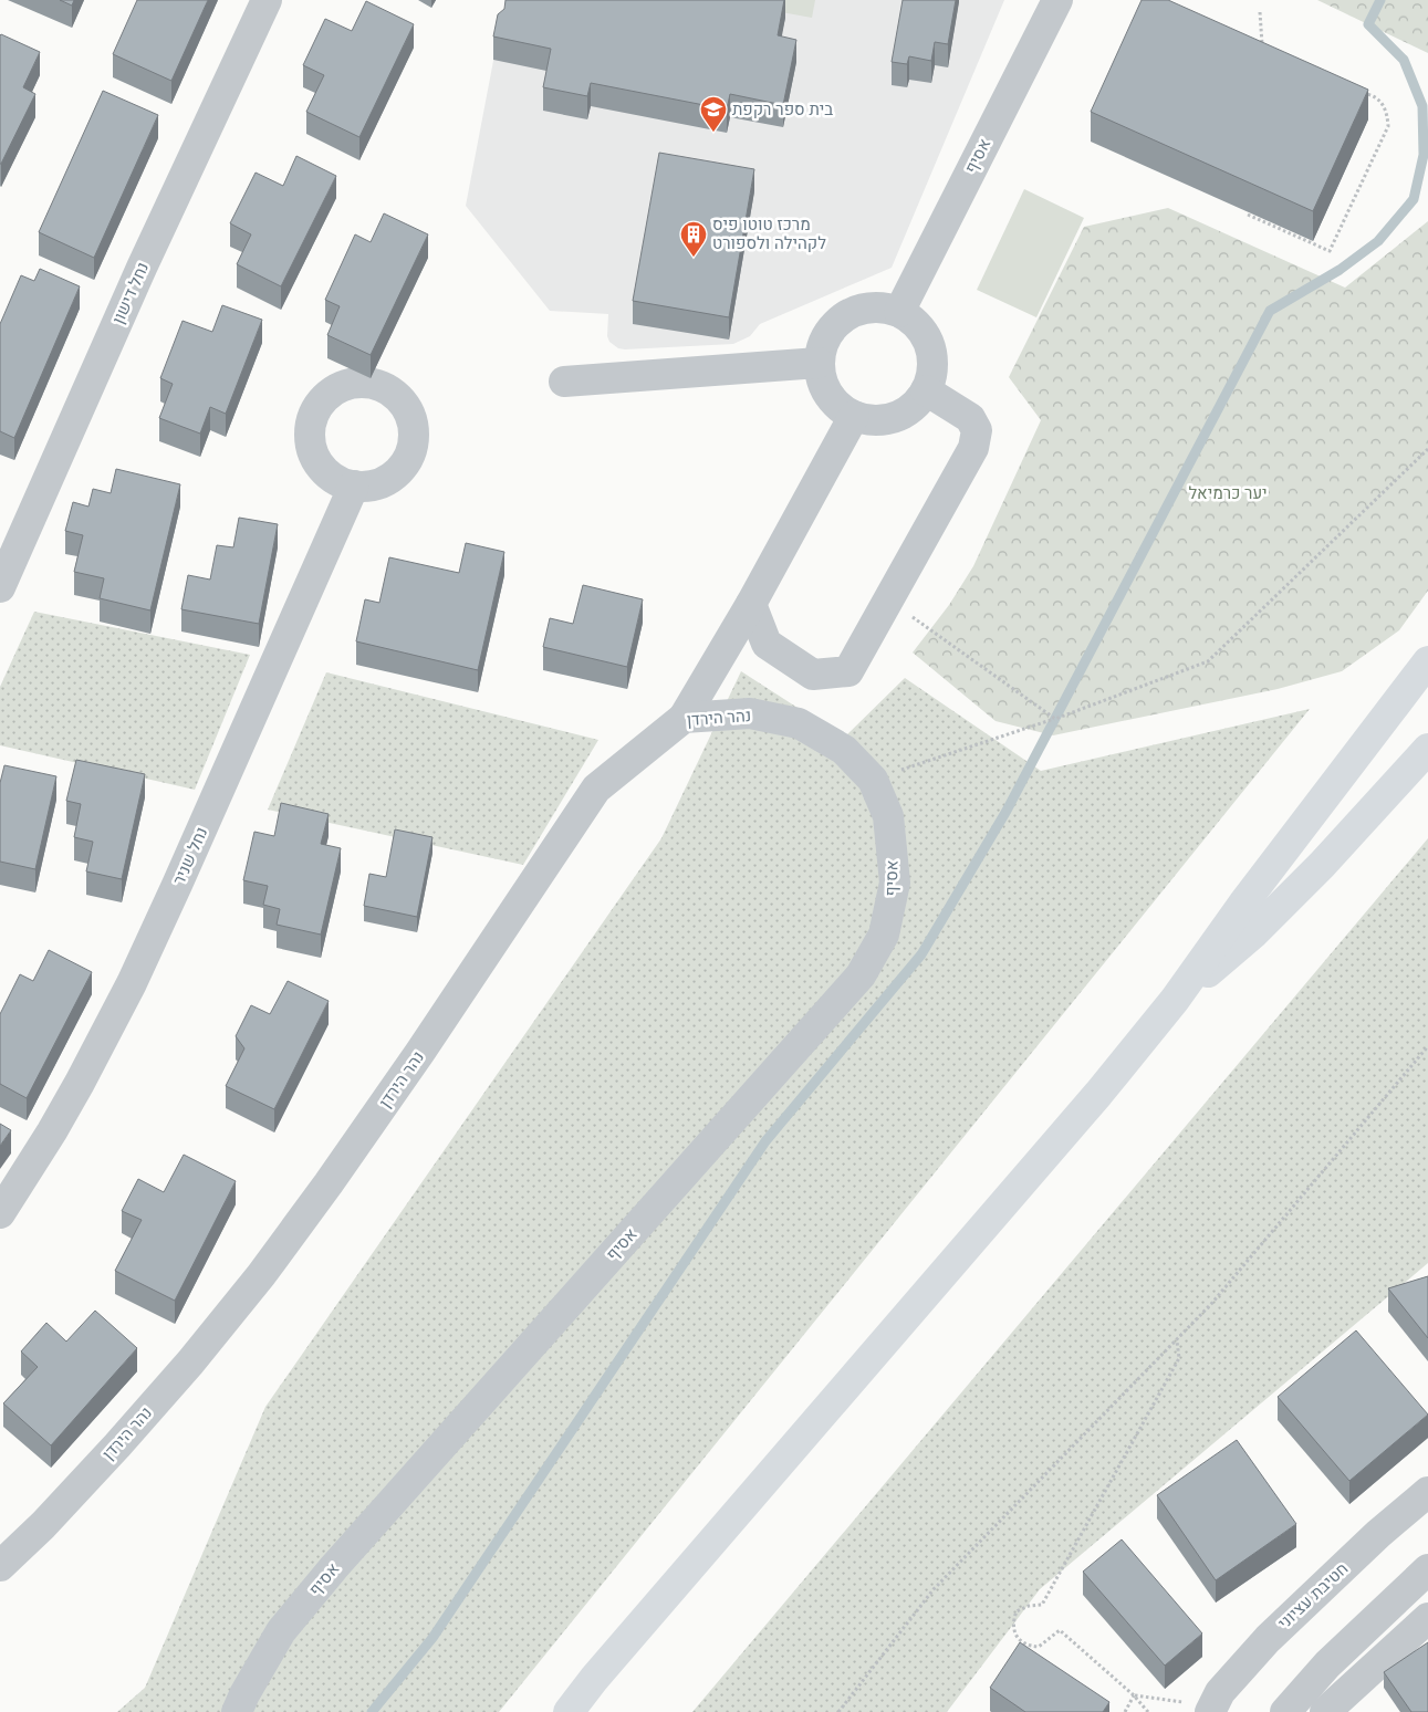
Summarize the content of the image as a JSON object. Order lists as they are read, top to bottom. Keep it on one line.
{"streets":{"street":["אסיף","נחל דישון","נהר הירדן","נחל שניר","חטיבת עציוני"]},"crossings":[["אסיף","נהר הירדן"]],"parks":["יער כרמיאל"],"places":{"school or university":["בית ספר רקפת"],"building":["מרכז טוטו פיס לקהילה ולספורט"]}}
